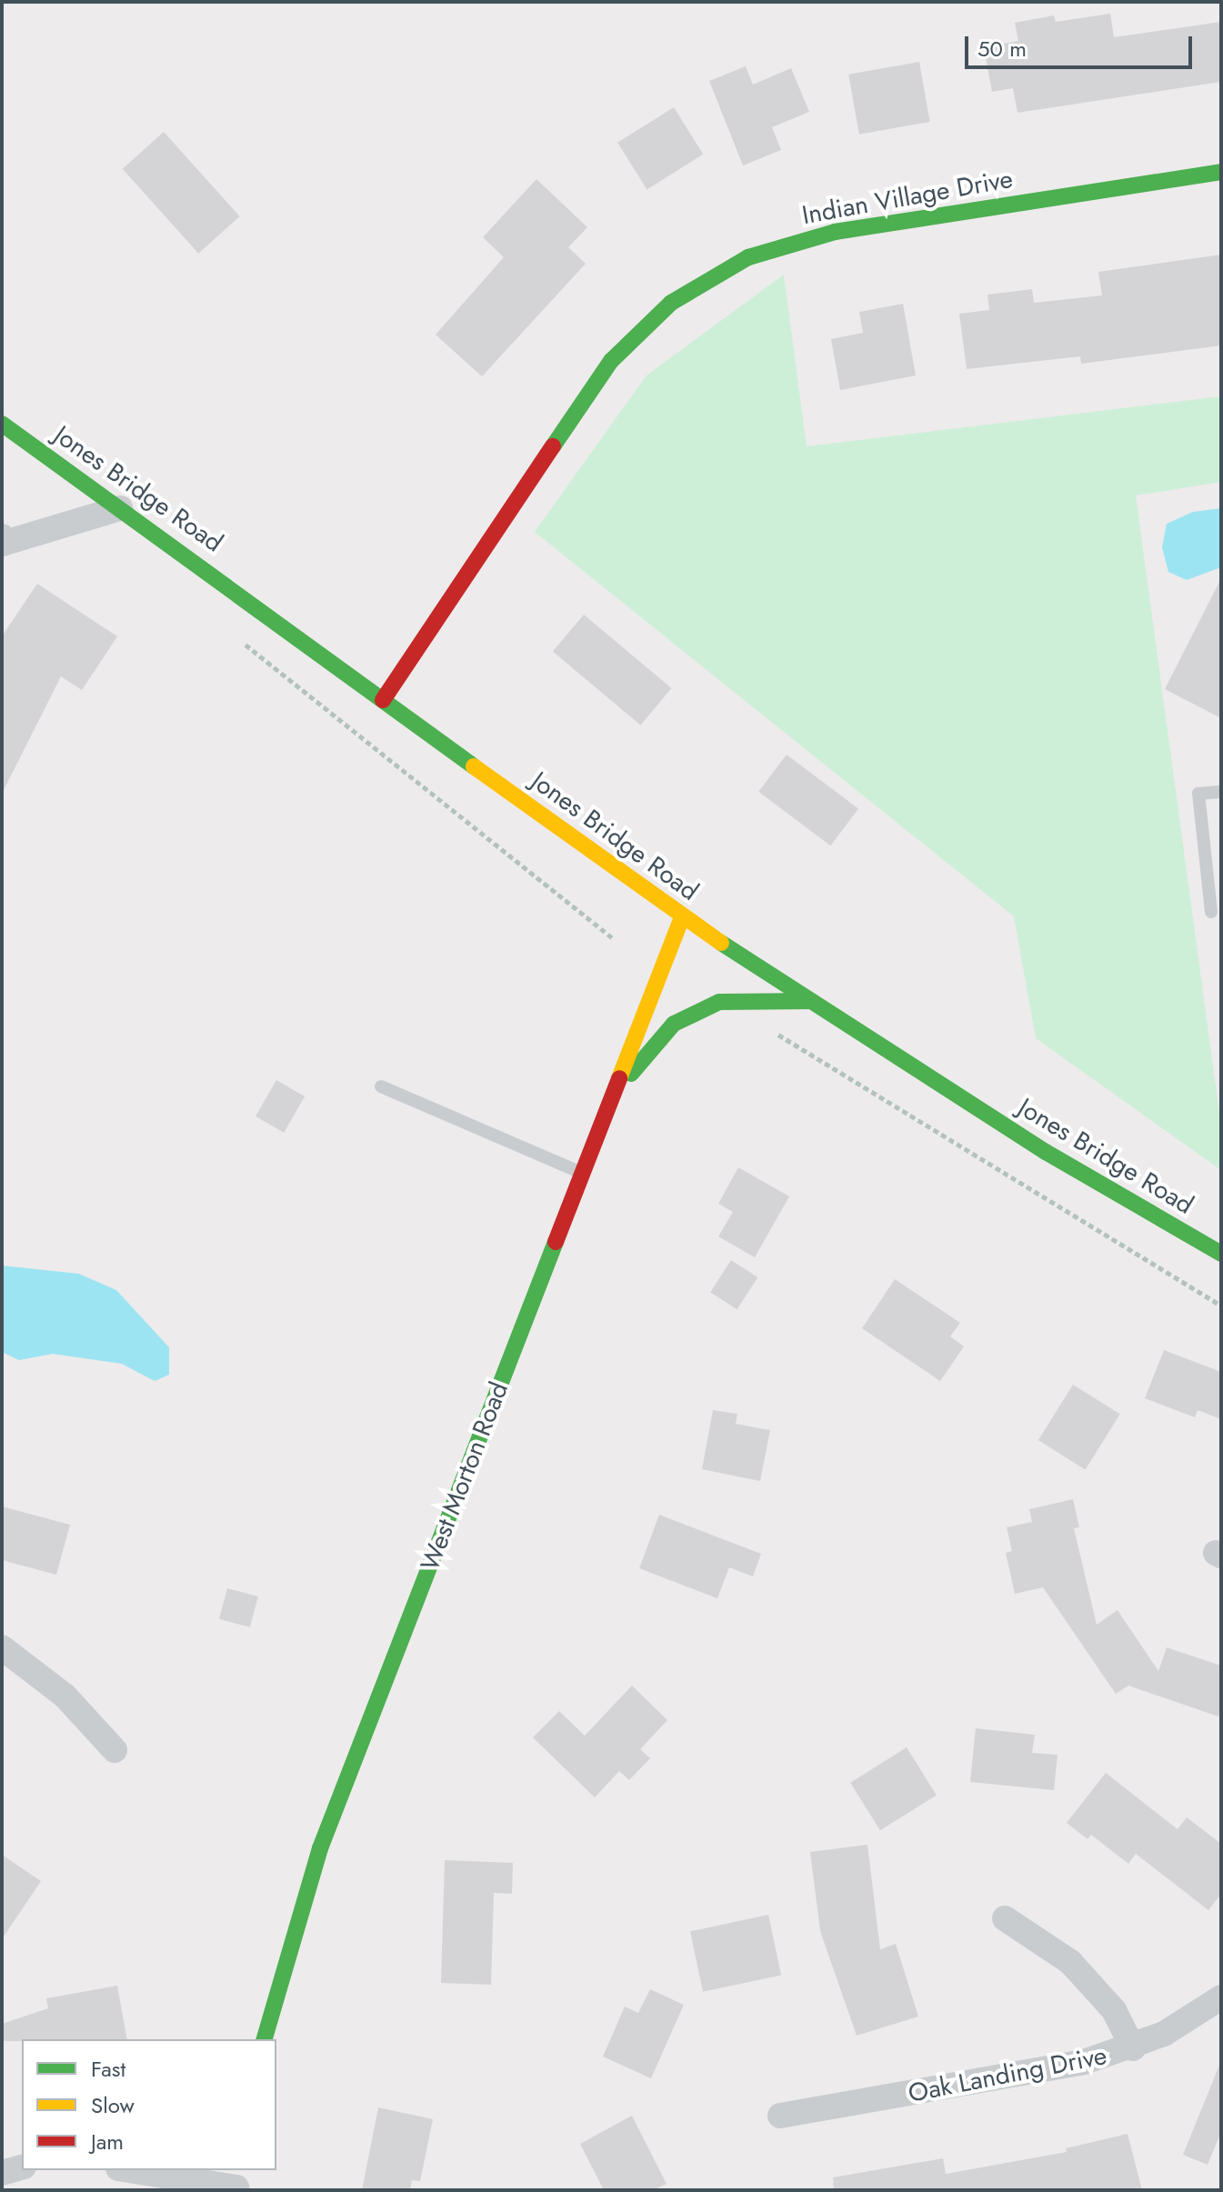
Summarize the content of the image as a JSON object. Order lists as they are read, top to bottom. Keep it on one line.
{"streets":{"street":["Indian Village Drive","Jones Bridge Road","West Morton Road","Oak Landing Drive"]},"crossings":[["Indian Village Drive","Jones Bridge Road"],["Jones Bridge Road","West Morton Road"]],"legend":["Fast","Slow","Jam"],"scale_bar":"50 m"}
